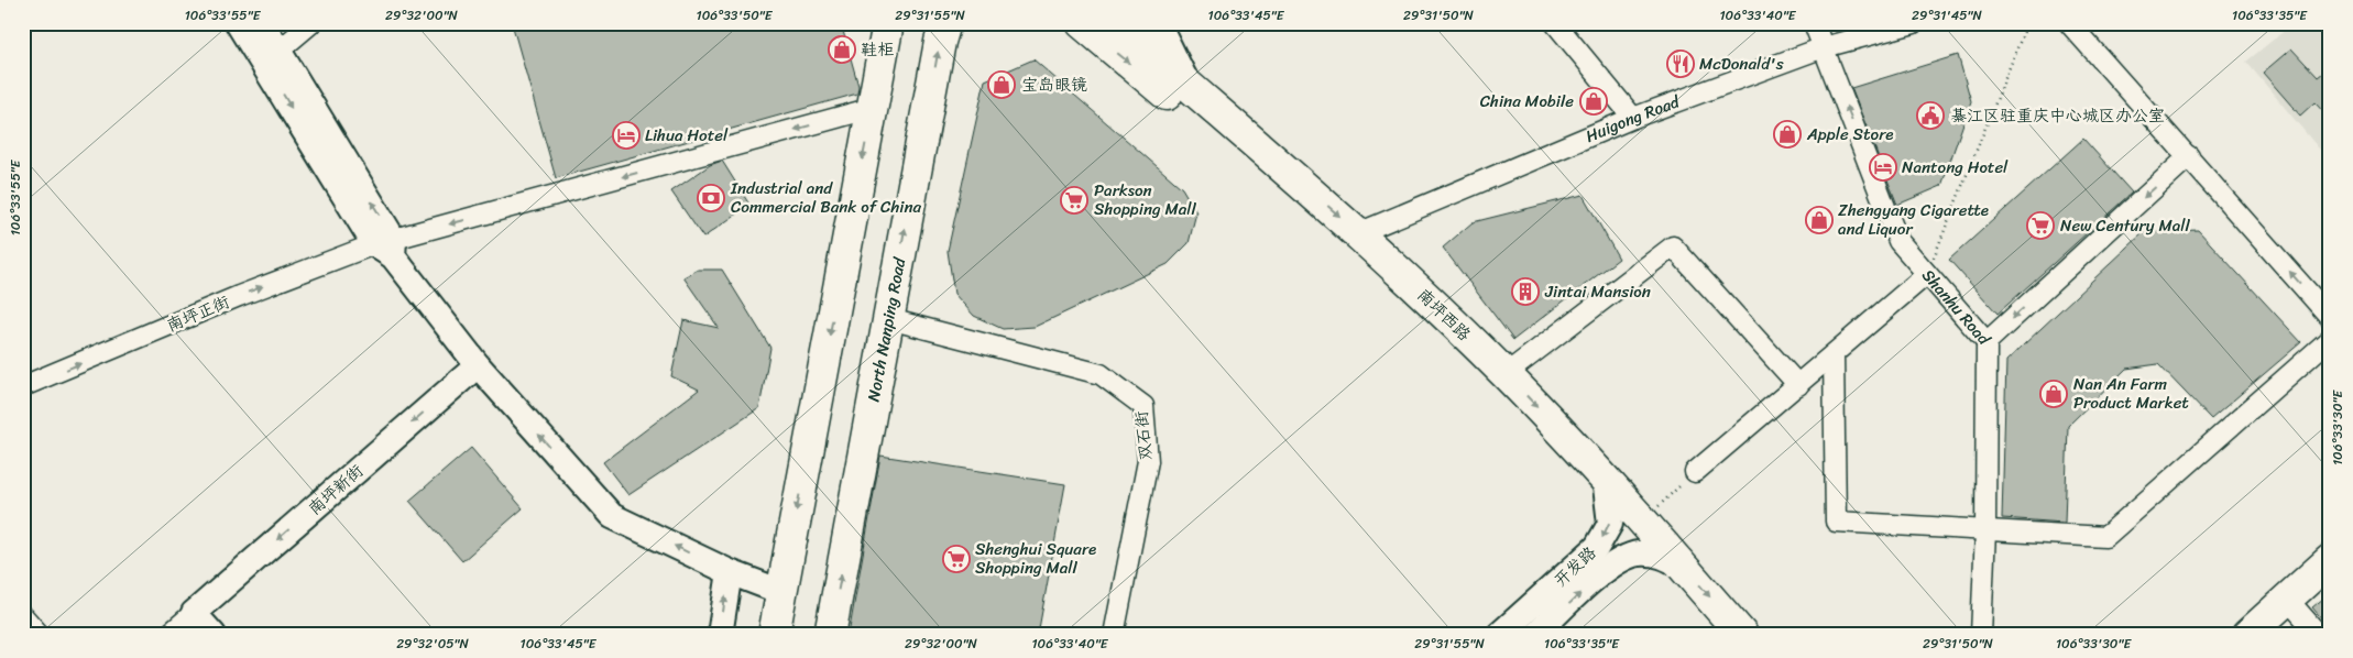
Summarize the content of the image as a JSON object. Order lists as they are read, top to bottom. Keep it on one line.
{"streets":{"main road":["南坪西路","North Nanping Road"],"street":["Huigong Road","Shanhu Road","南坪正街","双石街","南坪新街","开发路"]},"crossings":[["Huigong Road","Shanhu Road"],["Huigong Road","南坪西路"],["南坪西路","开发路"],["North Nanping Road","双石街"]],"one_way":["南坪西路","南坪新街"],"places":{"shop":["鞋柜","宝岛眼镜","China Mobile","Apple Store","Zhengyang Cigarette and Liquor","Nan An Farm Product Market"],"restaurant":["McDonald's"],"public building":["綦江区驻重庆中心城区办公室"],"hotel":["Lihua Hotel","Nantong Hotel"],"bank":["Industrial and Commercial Bank of China"],"supermarket":["Parkson Shopping Mall","New Century Mall","Shenghui Square Shopping Mall"],"building":["Jintai Mansion"]},"coordinates":["106°33'55\"E","29°32'00\"N","106°33'50\"E","29°31'55\"N","106°33'45\"E","29°31'50\"N","106°33'40\"E","29°31'45\"N","106°33'35\"E","106°33'30\"E","29°32'05\"N"]}
